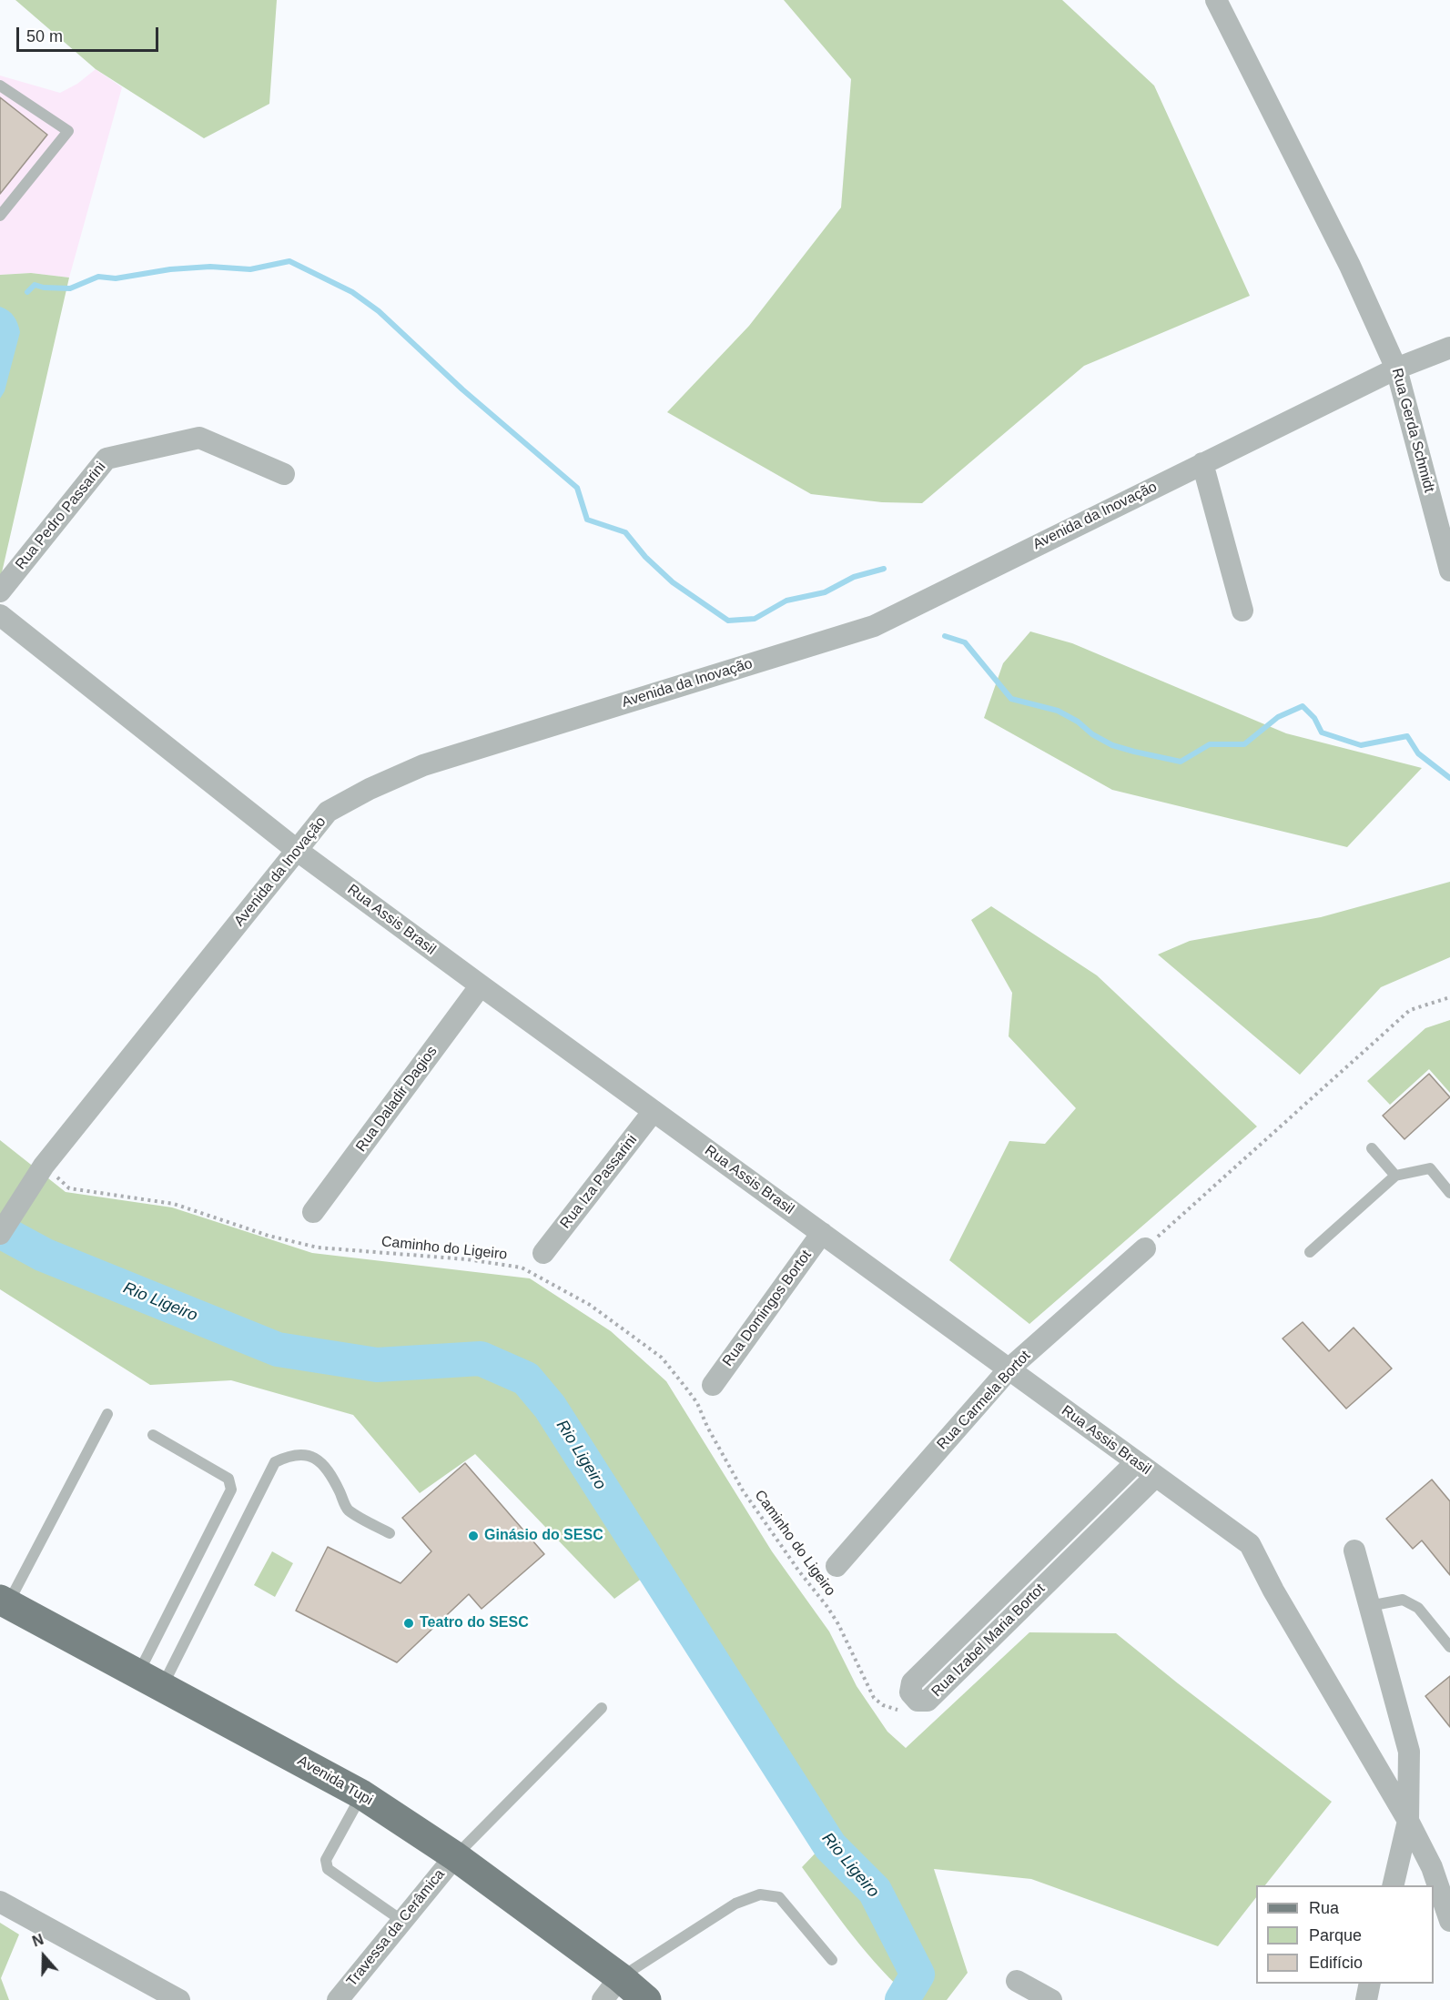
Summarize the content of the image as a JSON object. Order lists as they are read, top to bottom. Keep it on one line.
{"streets":{"main road":["Avenida Tupi"],"street":["Rua Gerda Schmidt","Rua Pedro Passarini","Avenida da Inovação","Rua Assis Brasil","Rua Daladir Dagios","Rua Iza Passarini","Rua Domingos Bortot","Rua Carmela Bortot","Rua Izabel Maria Bortot","Travessa da Cerâmica"],"path":["Caminho do Ligeiro"]},"crossings":[["Rua Gerda Schmidt","Avenida da Inovação"],["Avenida da Inovação","Rua Assis Brasil"],["Avenida da Inovação","Caminho do Ligeiro"],["Rua Assis Brasil","Rua Daladir Dagios"],["Rua Assis Brasil","Rua Iza Passarini"],["Rua Assis Brasil","Rua Domingos Bortot"],["Rua Assis Brasil","Rua Carmela Bortot"],["Rua Assis Brasil","Rua Izabel Maria Bortot"],["Caminho do Ligeiro","Rua Izabel Maria Bortot"],["Avenida Tupi","Travessa da Cerâmica"]],"water":["Rio Ligeiro"],"places":["Ginásio do SESC","Teatro do SESC"],"legend":["Rua","Parque","Edifício"],"scale_bar":"50 m","north":"top"}
